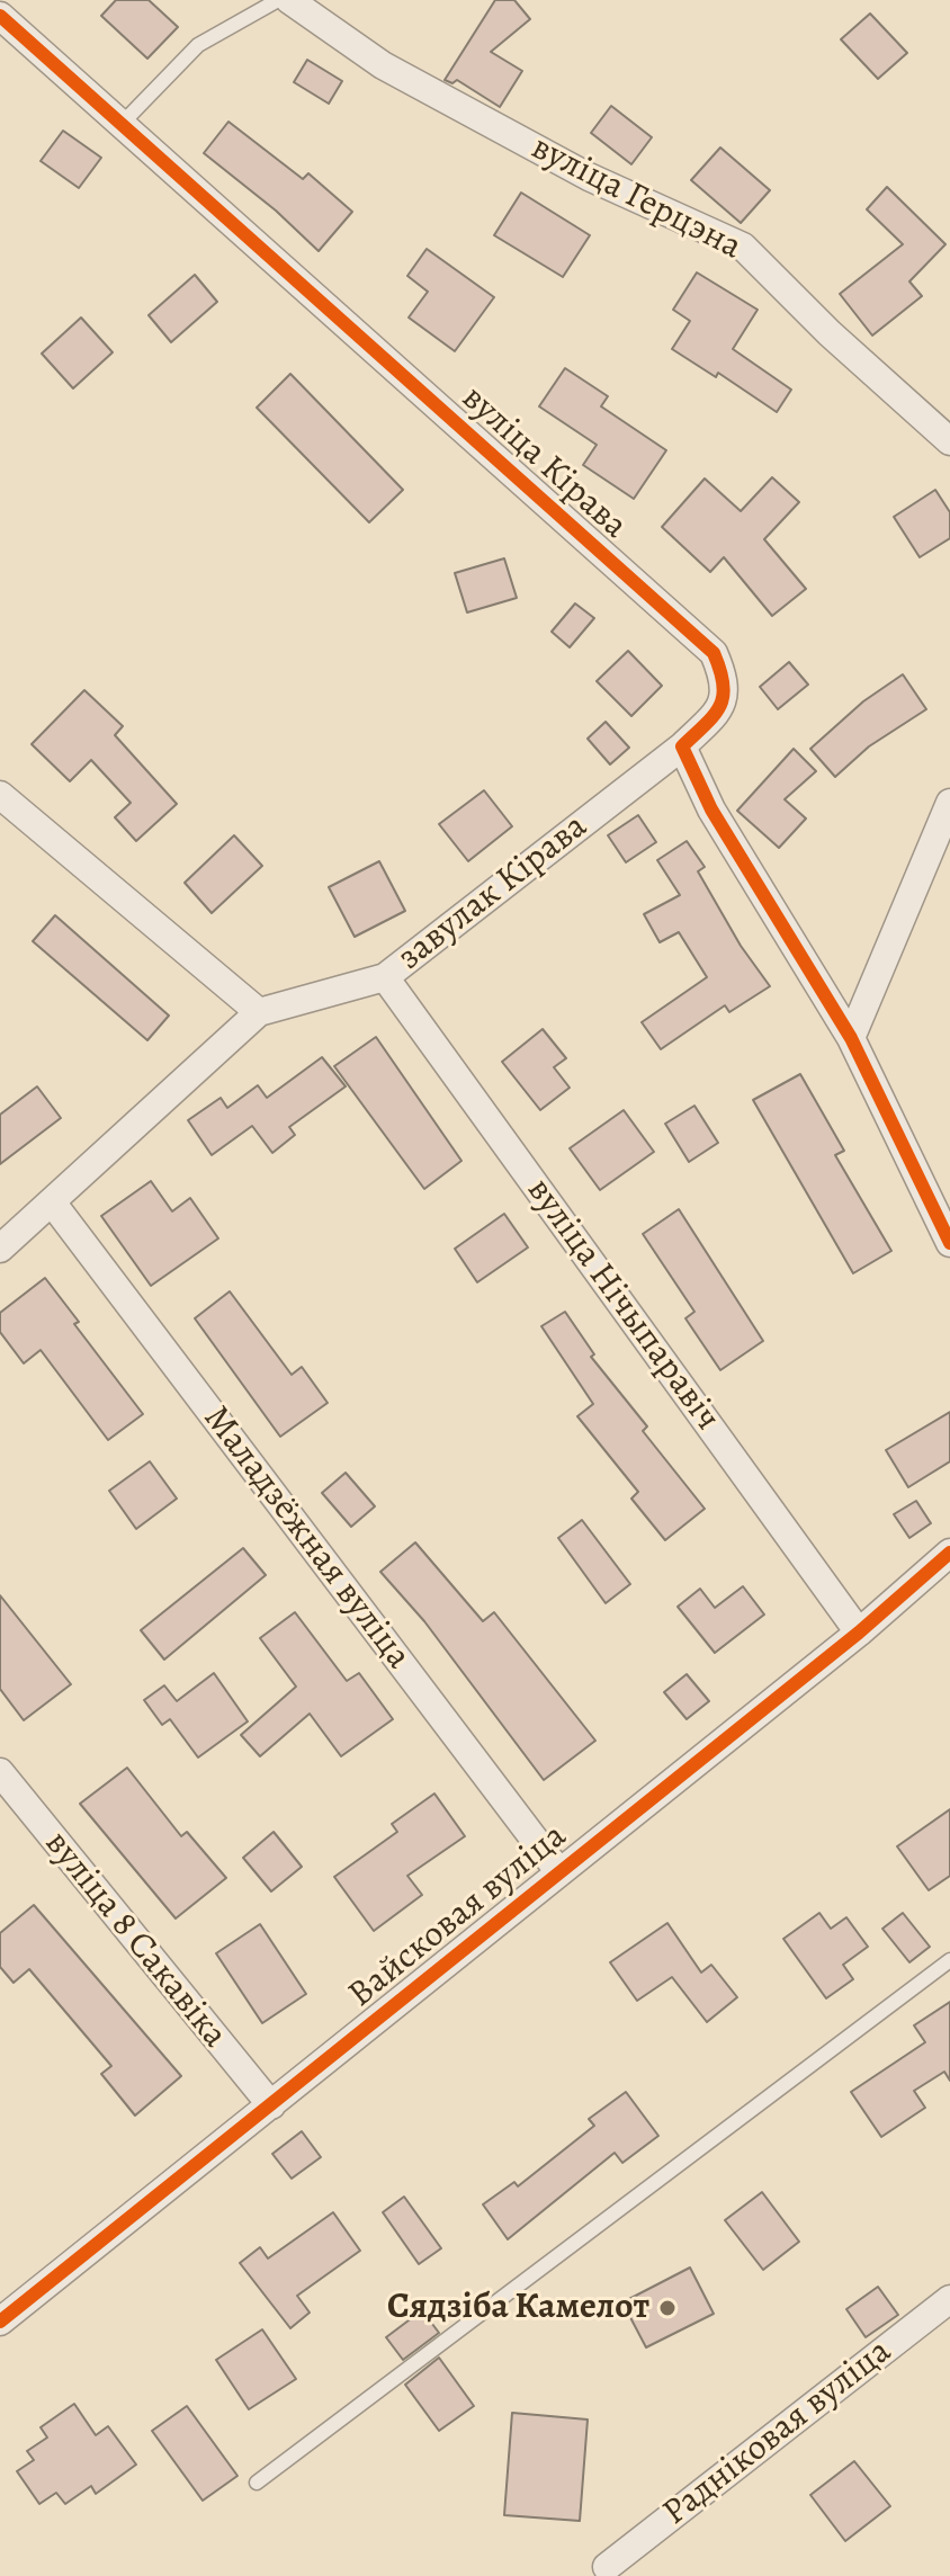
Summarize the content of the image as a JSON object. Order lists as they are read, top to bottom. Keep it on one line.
{"streets":{"street":["вуліца Герцэна","вуліца Кірава","завулак Кірава","вуліца Нічыпаравіч","Маладзёжная вуліца","Вайсковая вуліца","вуліца 8 Сакавіка","Радніковая вуліца"]},"crossings":[["вуліца Кірава","завулак Кірава"],["завулак Кірава","вуліца Нічыпаравіч"],["завулак Кірава","Маладзёжная вуліца"],["вуліца Нічыпаравіч","Вайсковая вуліца"],["Маладзёжная вуліца","Вайсковая вуліца"],["Вайсковая вуліца","вуліца 8 Сакавіка"]],"places":["Сядзіба Камелот"]}
